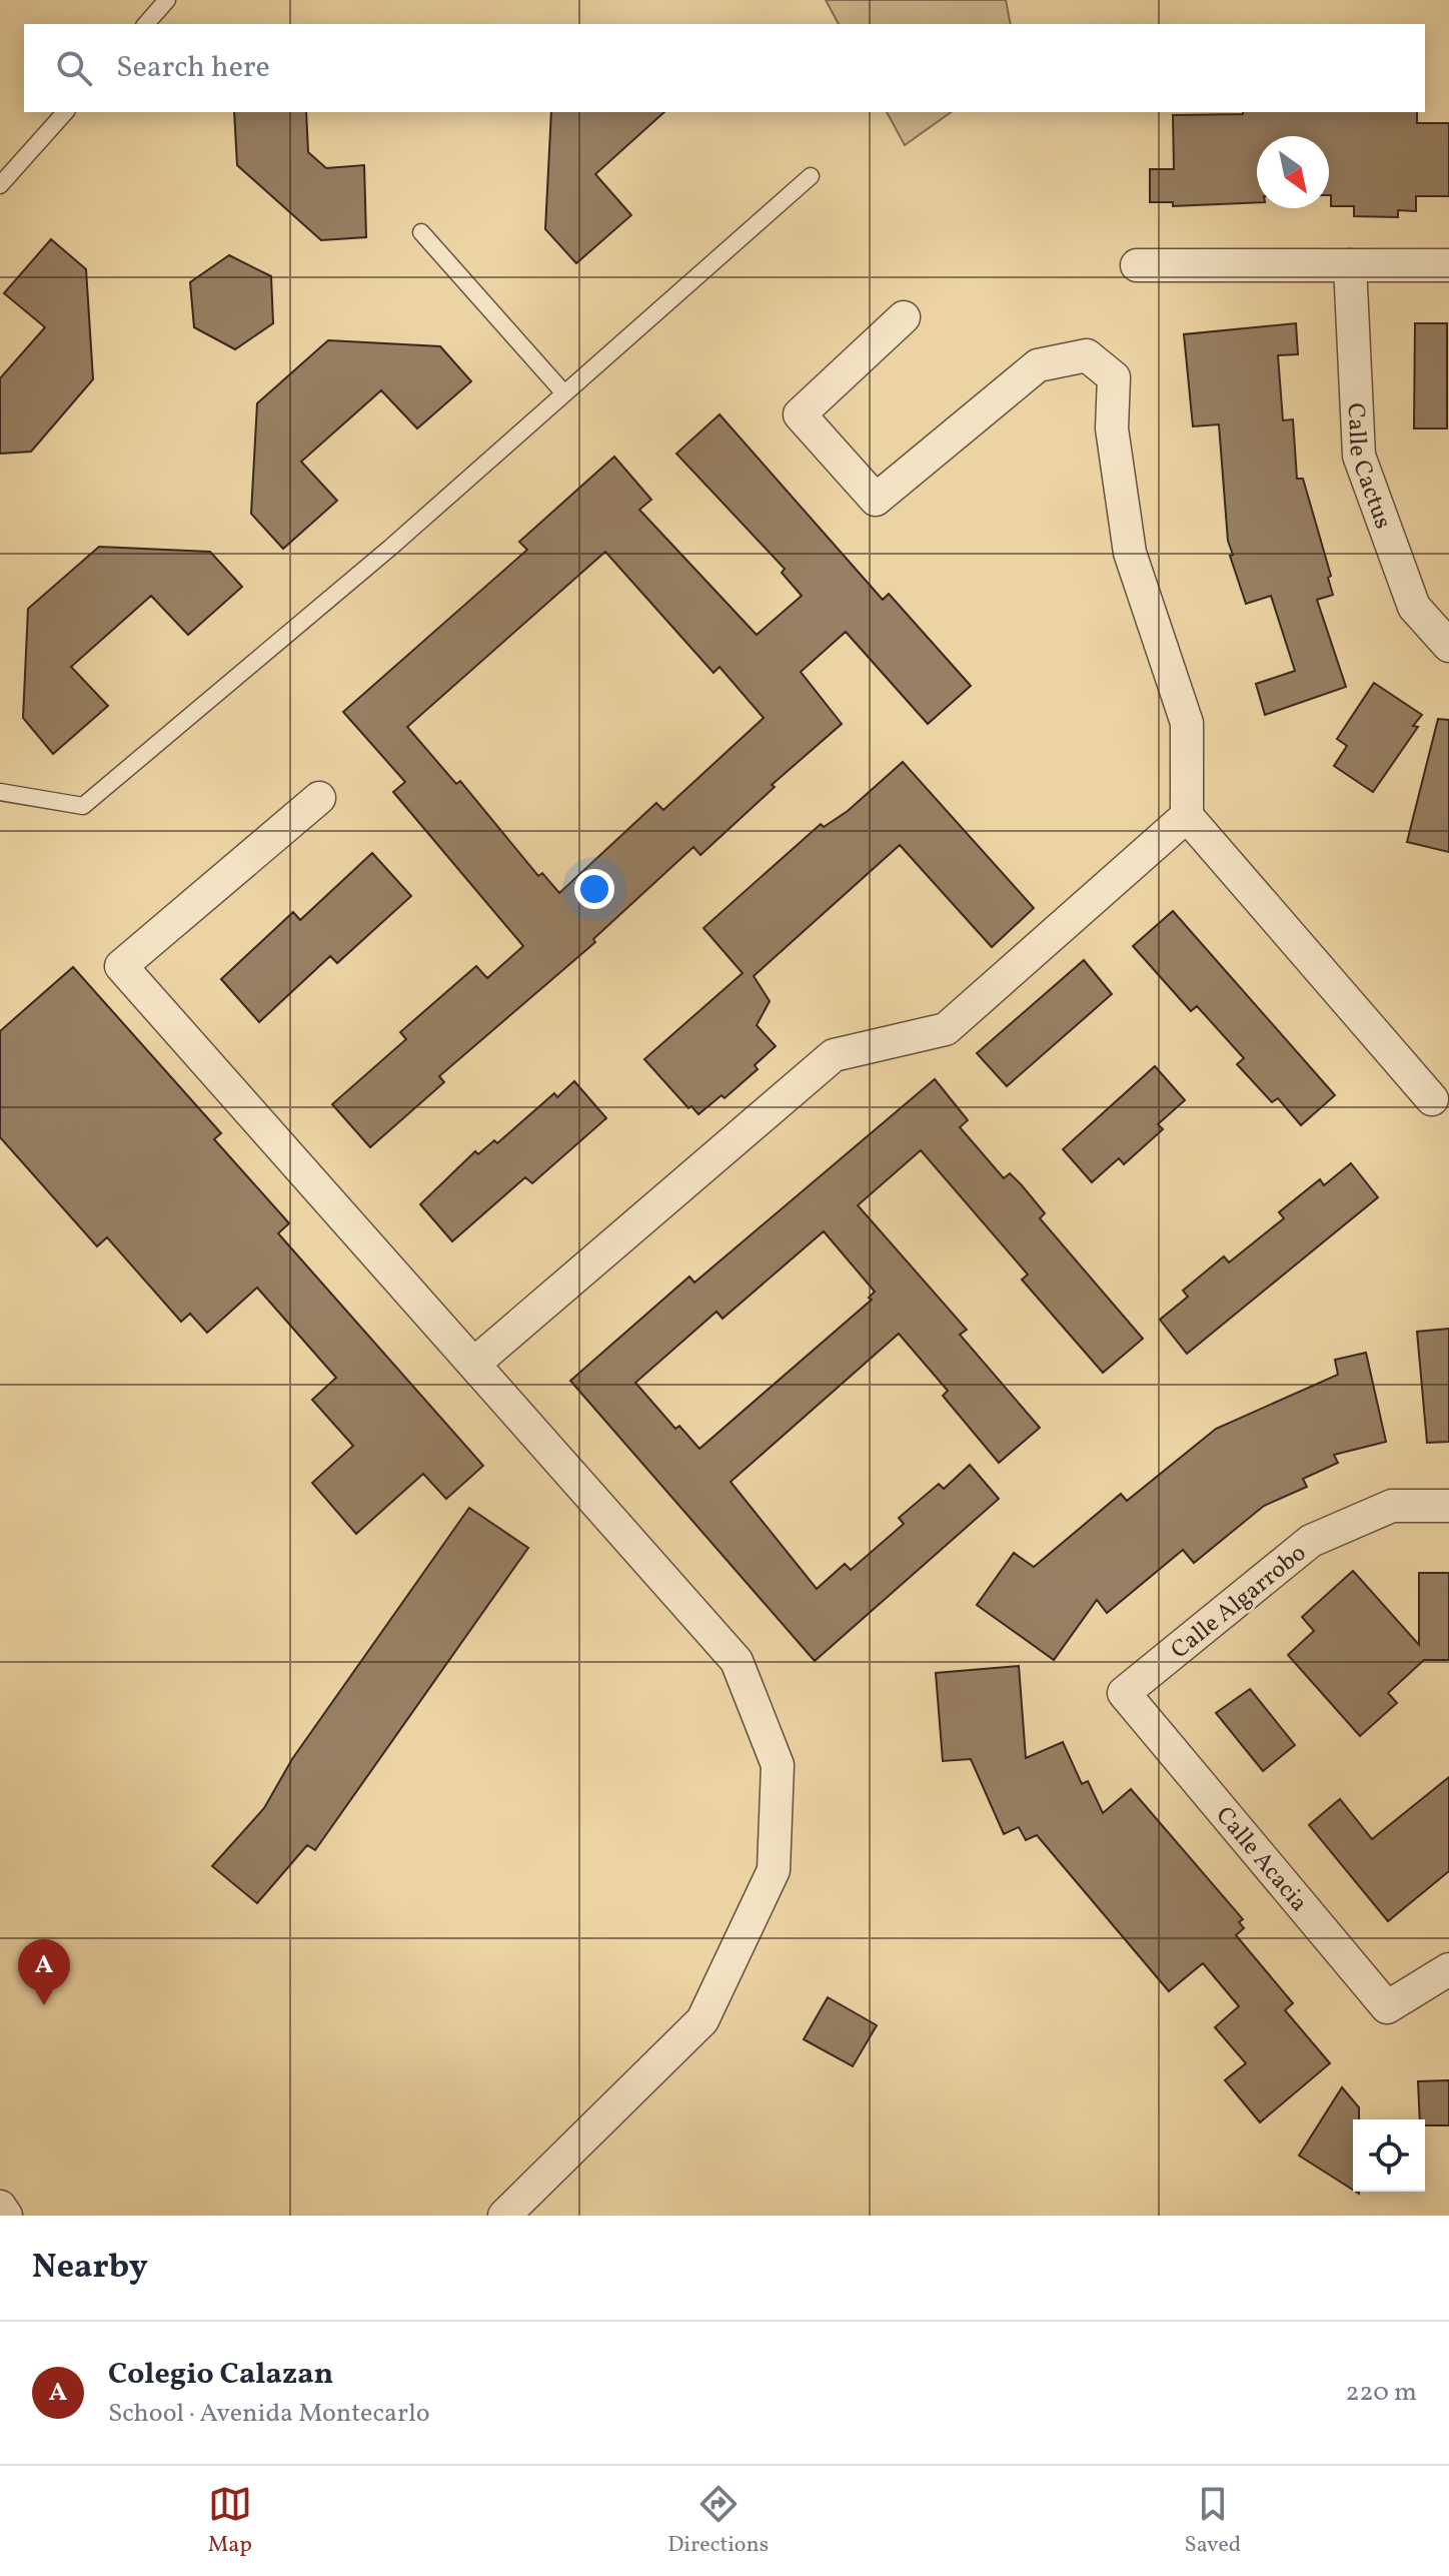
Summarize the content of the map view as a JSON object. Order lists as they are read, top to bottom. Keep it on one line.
{"streets":{"street":["Calle Cactus","Calle Algarrobo","Calle Acacia"]},"crossings":[["Calle Algarrobo","Calle Acacia"]],"north":"bottom right","page":{"search":"Search here","pins":"A","heading":"Nearby","list":[{"mark":"A","name":"Colegio Calazan","note":"School · Avenida Montecarlo","value":"220 m"}],"nav":["Map","Directions","Saved"]}}
